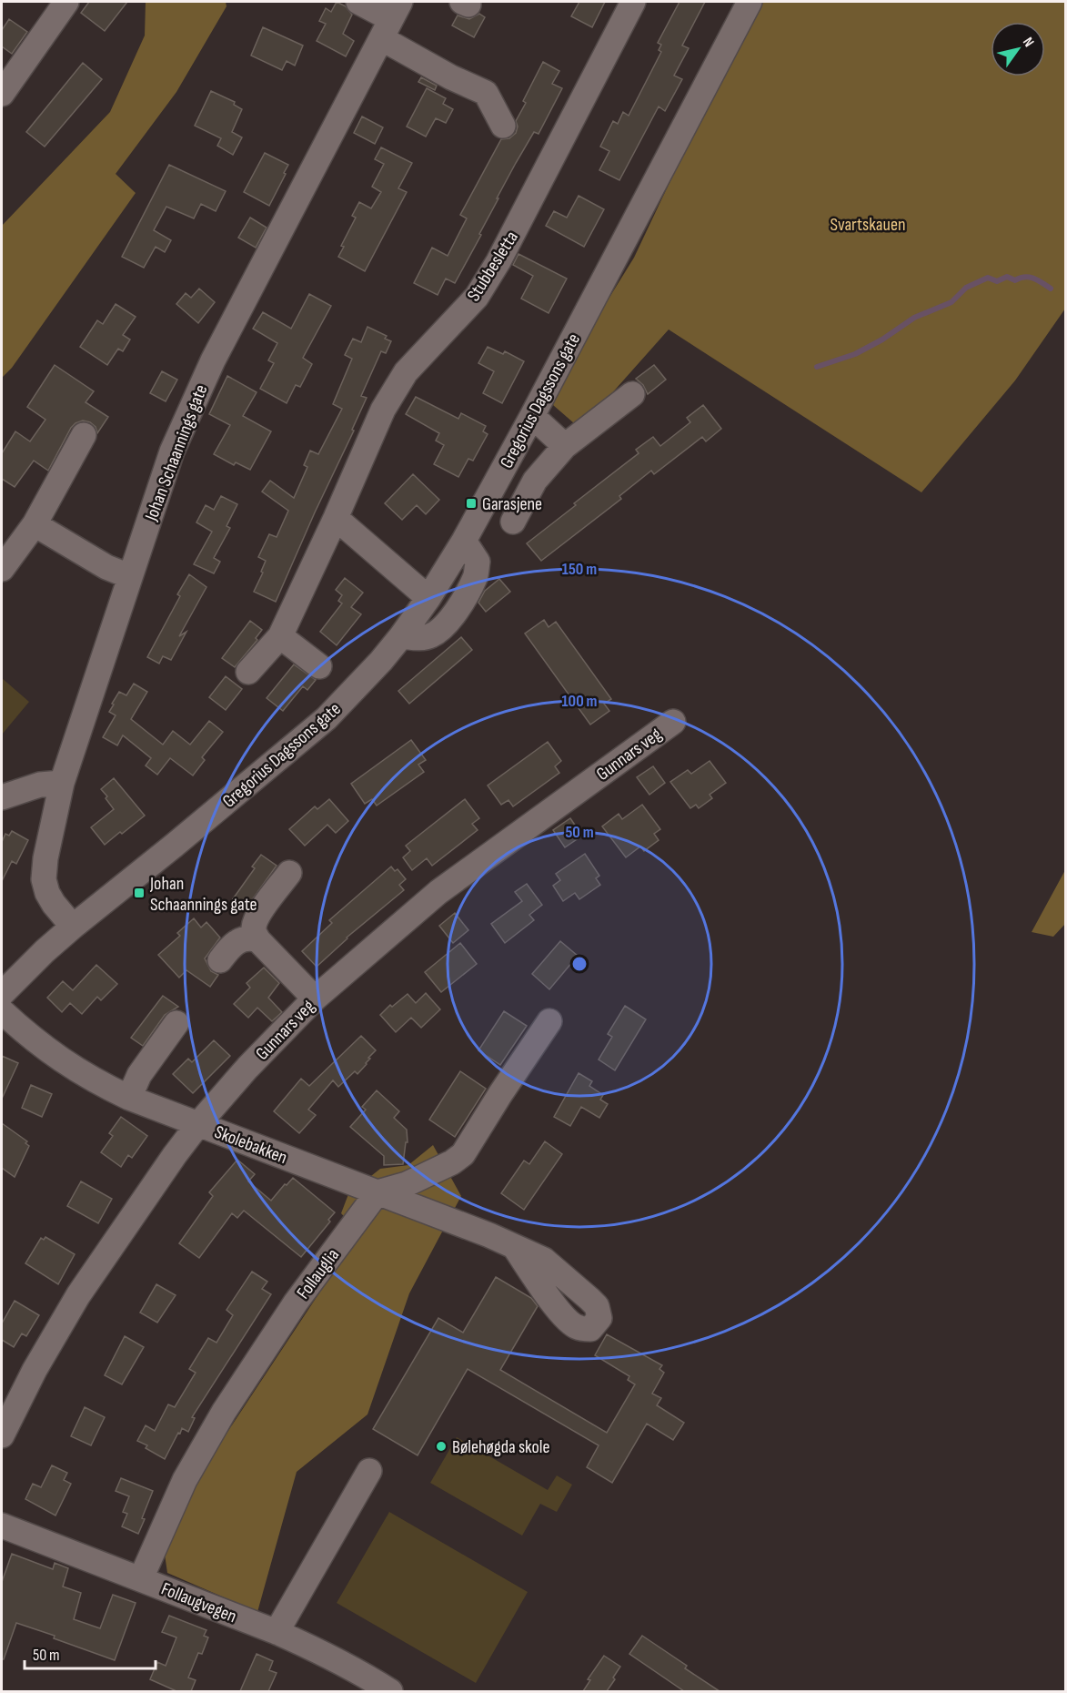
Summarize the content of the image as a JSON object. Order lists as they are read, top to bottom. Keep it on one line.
{"streets":{"street":["Stubbesletta","Gregorius Dagssons gate","Johan Schaannings gate","Gunnars veg","Skolebakken","Follauglia","Follaugvegen"]},"crossings":[["Gregorius Dagssons gate","Johan Schaannings gate"],["Gunnars veg","Skolebakken"],["Skolebakken","Follauglia"],["Follauglia","Follaugvegen"]],"parks":["Svartskauen"],"places":{"transit":["Garasjene","Johan Schaannings gate"],"other":["Bølehøgda skole"]},"scale_bar":"50 m","north":"top right","rings":["150 m","100 m","50 m"]}
